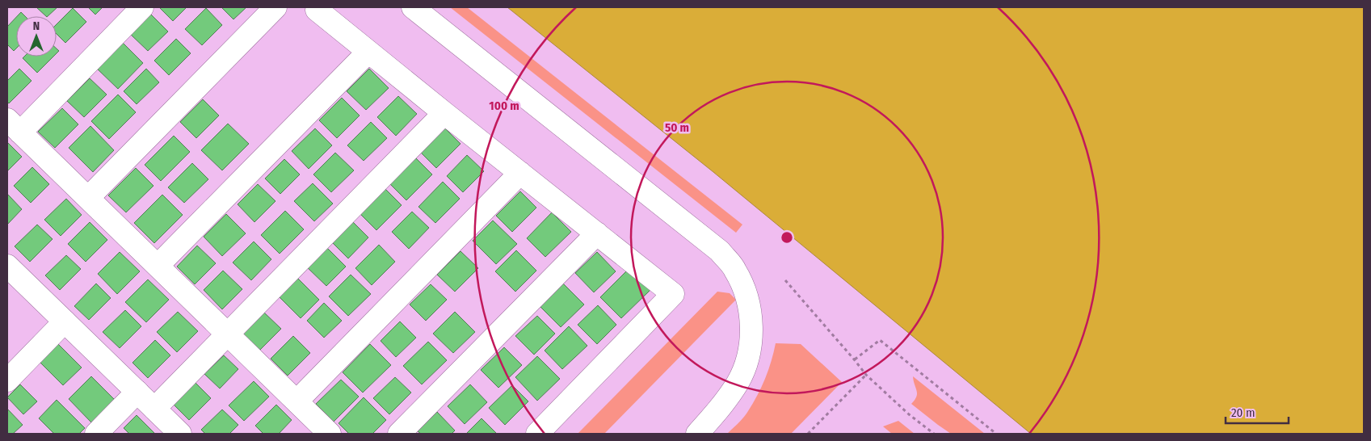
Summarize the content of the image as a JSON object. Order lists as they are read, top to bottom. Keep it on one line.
{"scale_bar":"20 m","north":"top","rings":["100 m","50 m"]}
